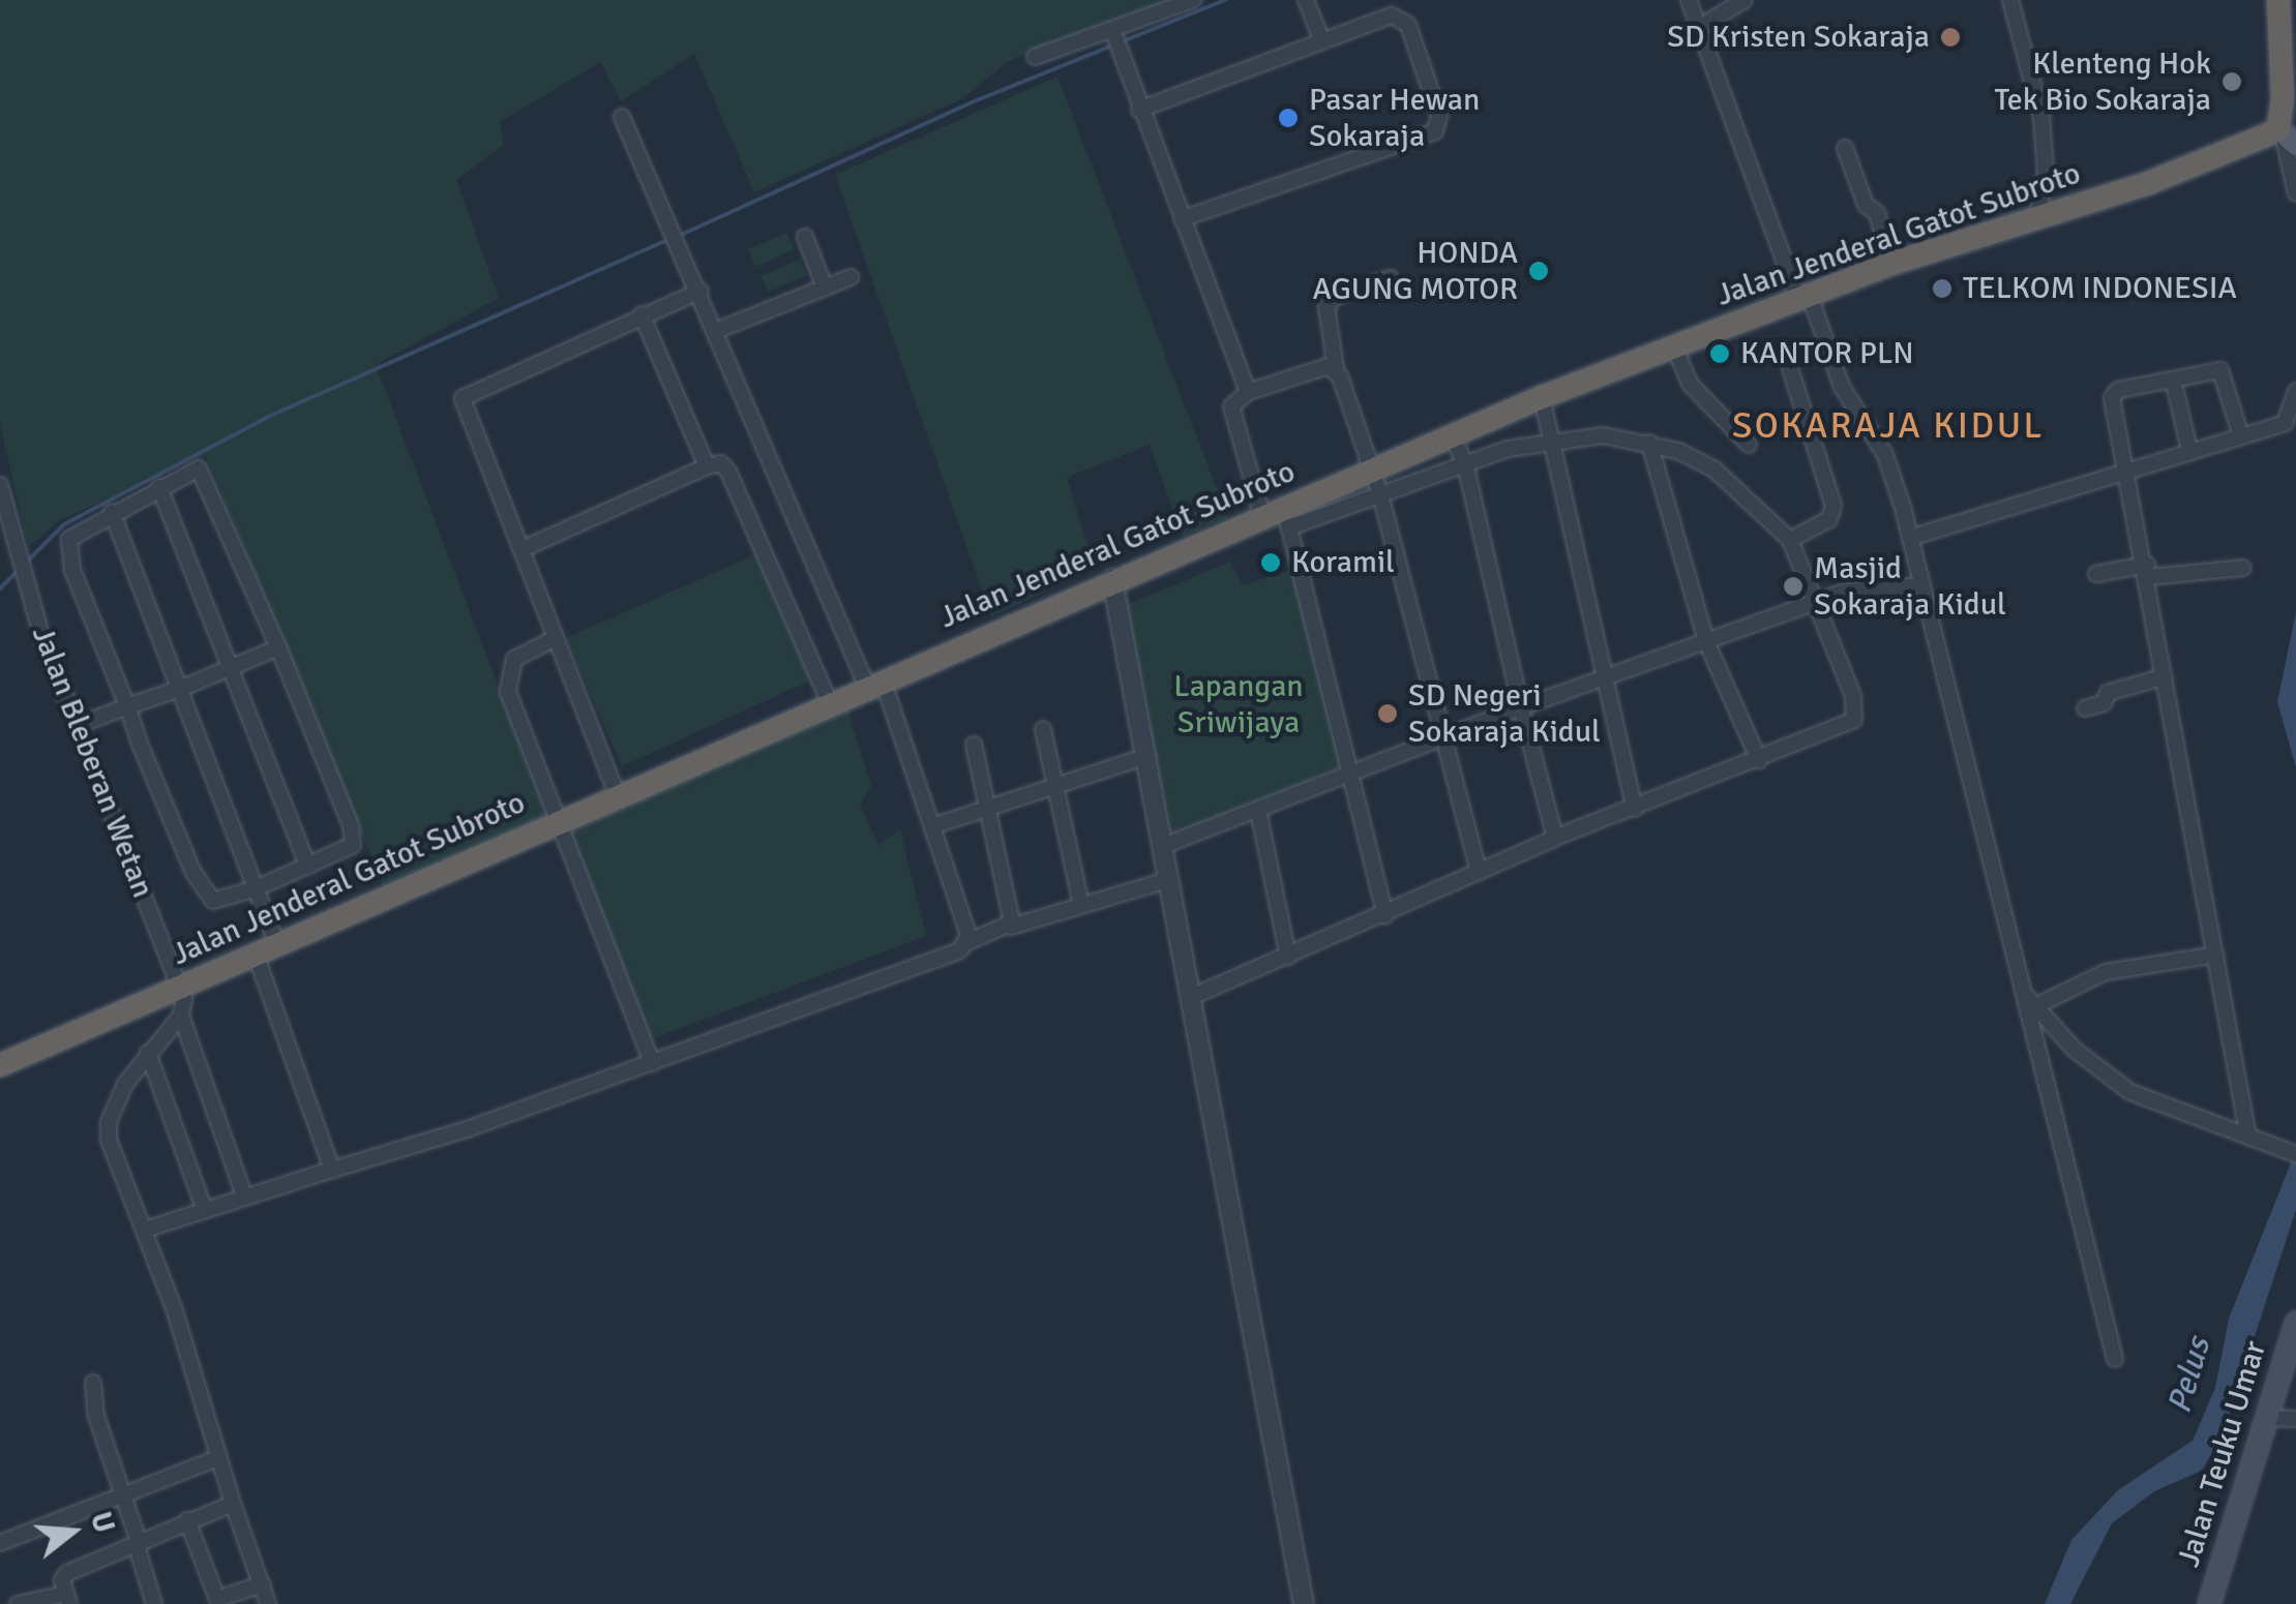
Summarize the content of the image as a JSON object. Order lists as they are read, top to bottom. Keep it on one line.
{"streets":{"highway":["Jalan Jenderal Gatot Subroto"],"main road":["Jalan Teuku Umar"],"street":["Jalan Bleberan Wetan"]},"crossings":[["Jalan Jenderal Gatot Subroto","Jalan Bleberan Wetan"]],"districts":["SOKARAJA KIDUL"],"water":["Pelus"],"parks":["Lapangan Sriwijaya"],"places":["SD Kristen Sokaraja","Klenteng Hok Tek Bio Sokaraja","Pasar Hewan Sokaraja","HONDA AGUNG MOTOR","TELKOM INDONESIA","KANTOR PLN","Koramil","Masjid Sokaraja Kidul","SD Negeri Sokaraja Kidul"],"north":"right"}
